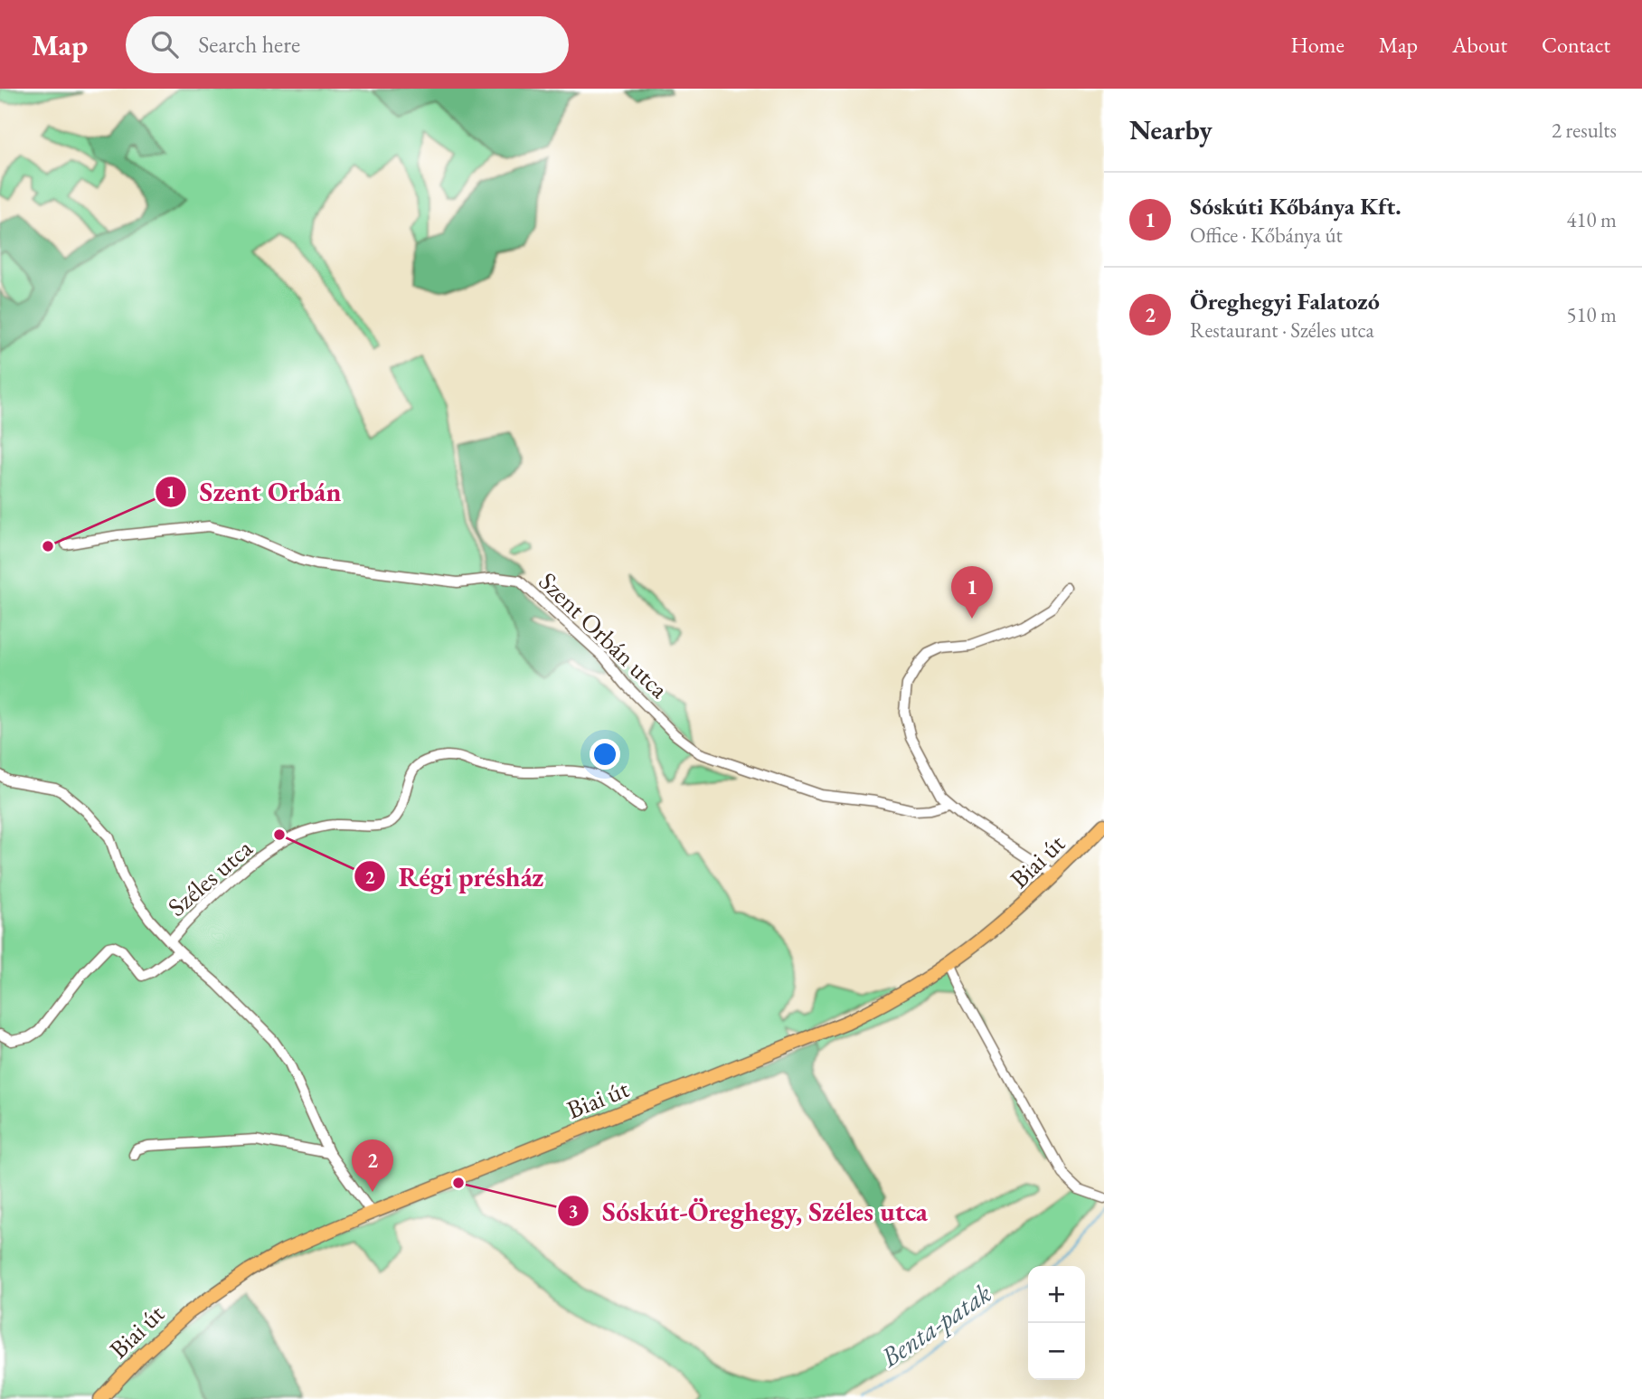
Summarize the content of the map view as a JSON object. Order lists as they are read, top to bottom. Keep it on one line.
{"streets":{"main road":["Biai út"],"street":["Szent Orbán utca","Széles utca"]},"crossings":[["Biai út","Széles utca"]],"water":["Benta-patak"],"places":["Szent Orbán","Régi présház","Sóskút-Öreghegy, Széles utca"],"page":{"header":"Map","search":"Search here","nav":["Home","Map","About","Contact"],"heading":["Nearby","2 results"],"list":[{"mark":"1","name":"Sóskúti Kőbánya Kft.","note":"Office · Kőbánya út","value":"410 m"},{"mark":"2","name":"Öreghegyi Falatozó","note":"Restaurant · Széles utca","value":"510 m"}],"pins":["1","2"],"map_buttons":["+","−"]}}
